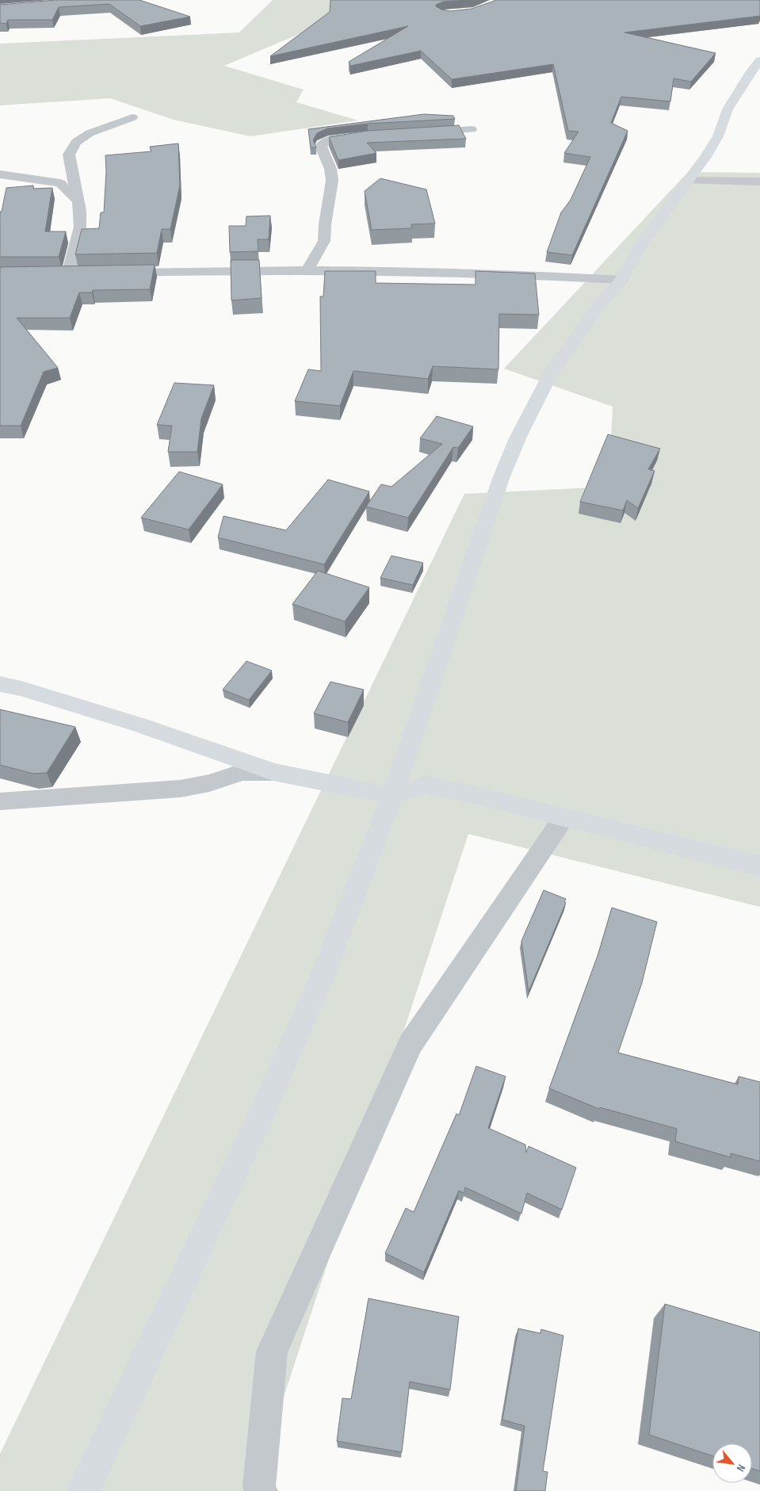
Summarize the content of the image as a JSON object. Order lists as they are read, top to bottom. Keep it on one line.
{"north":"bottom right"}
